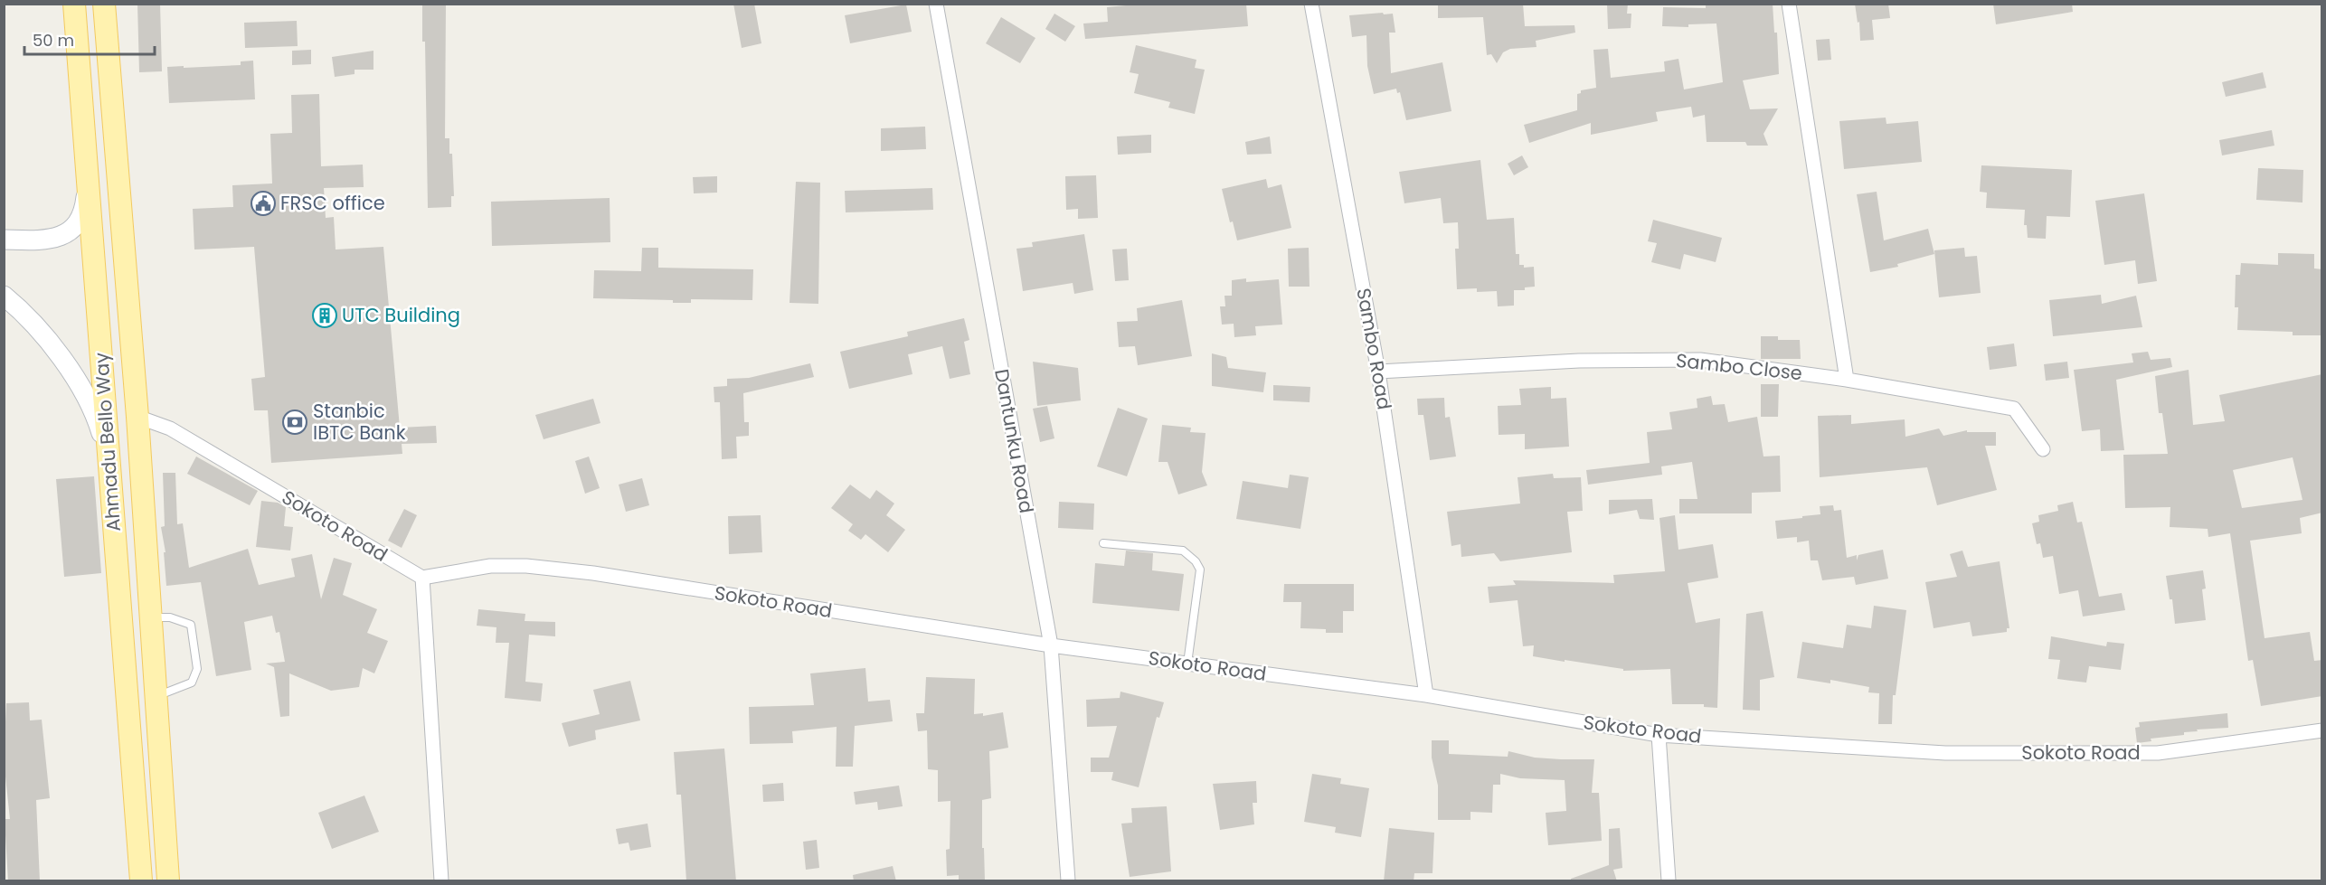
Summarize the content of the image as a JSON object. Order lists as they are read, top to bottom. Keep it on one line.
{"streets":{"main road":["Ahmadu Bello Way"],"street":["Sambo Road","Sambo Close","Dantunku Road","Sokoto Road"]},"crossings":[["Sambo Road","Sambo Close"],["Sambo Road","Sokoto Road"],["Dantunku Road","Sokoto Road"],["Ahmadu Bello Way","Sokoto Road"]],"places":{"public building":["FRSC office"],"building":["UTC Building"],"bank":["Stanbic IBTC Bank"]},"scale_bar":"50 m"}
